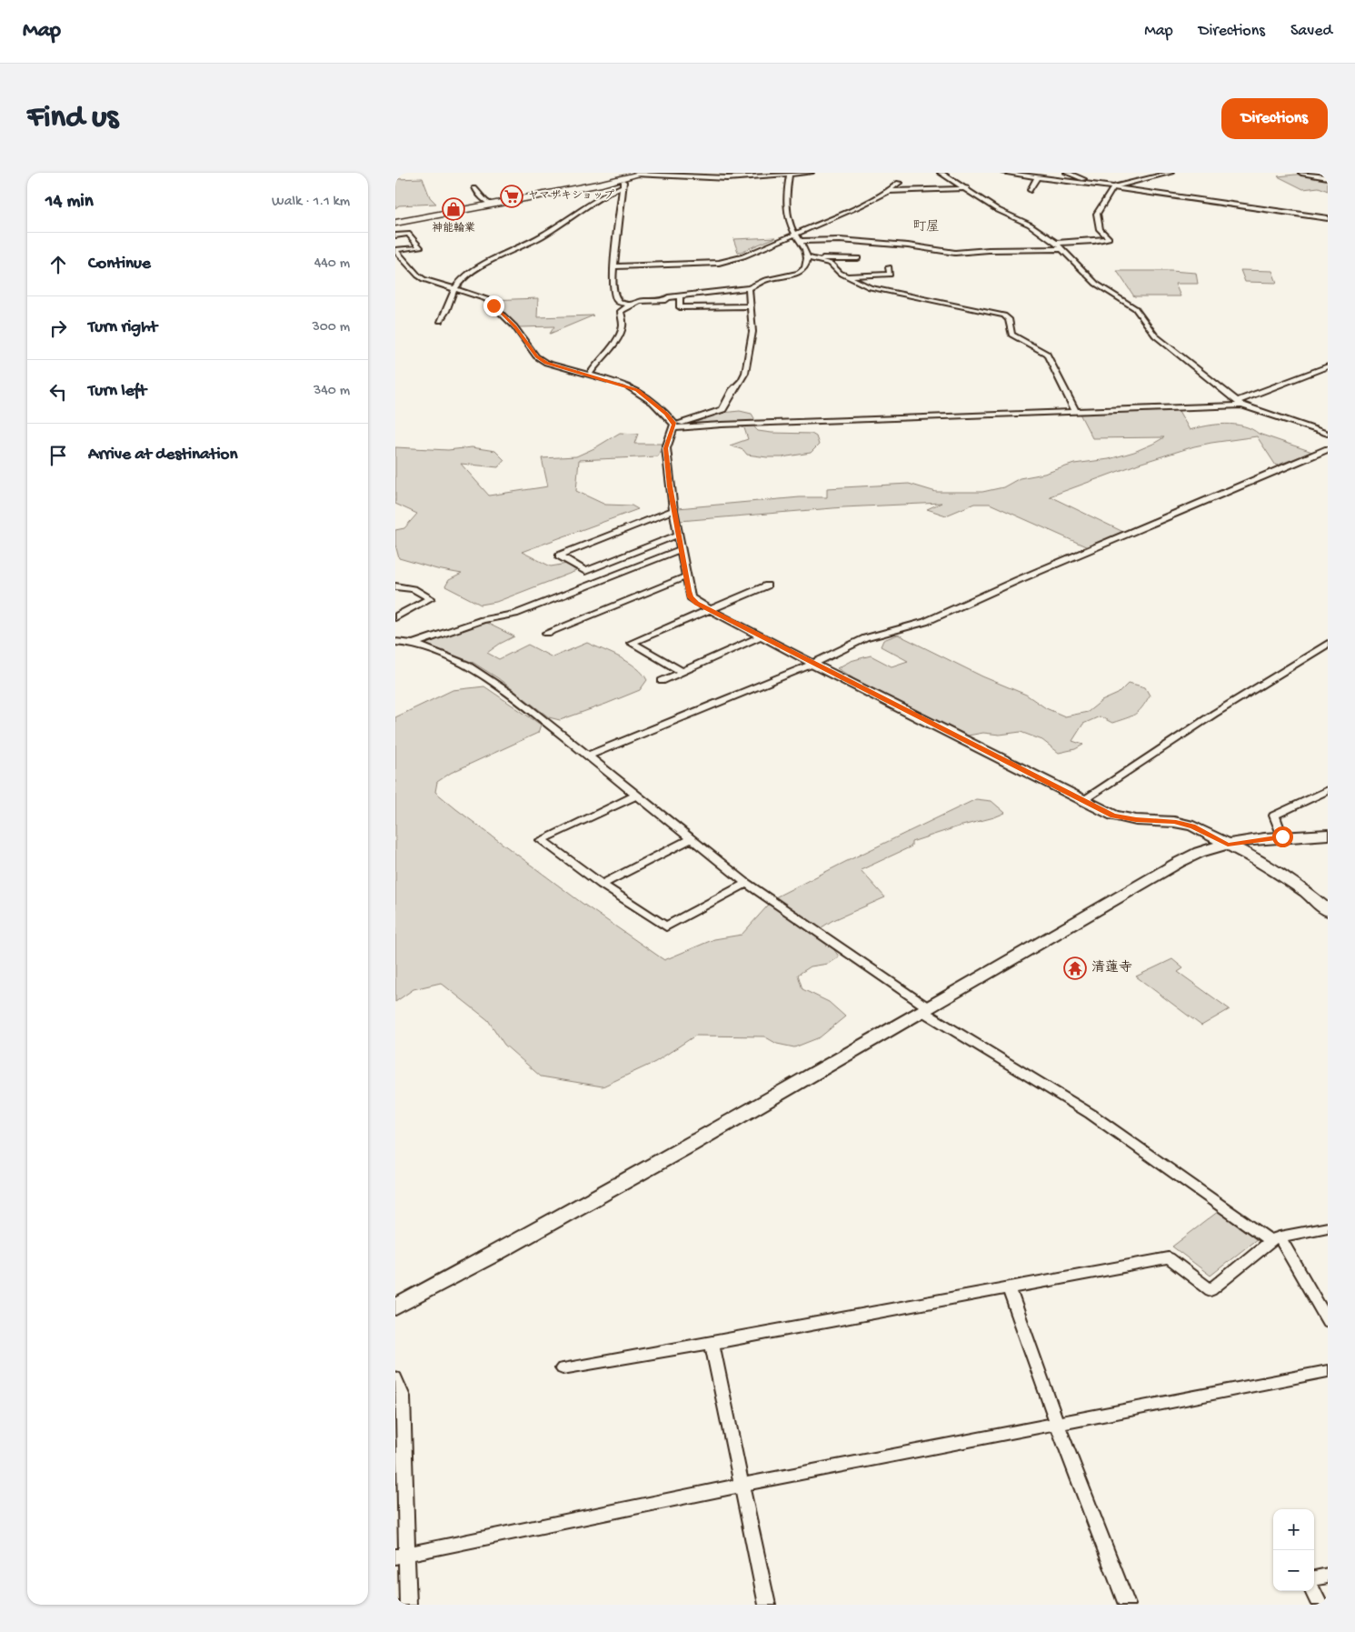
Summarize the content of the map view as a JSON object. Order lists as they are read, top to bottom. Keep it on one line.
{"districts":["町屋"],"places":{"supermarket":["ヤマザキショップ"],"shop":["神能輪業"],"temple":["清蓮寺"]},"page":{"header":"Map","nav":["Map","Directions","Saved"],"buttons":"Directions","title":"Find us","heading":["14 min","Walk · 1.1 km"],"list":[["Continue","440 m"],["Turn right","300 m"],["Turn left","340 m"],"Arrive at destination"],"map_buttons":["+","−"]}}
